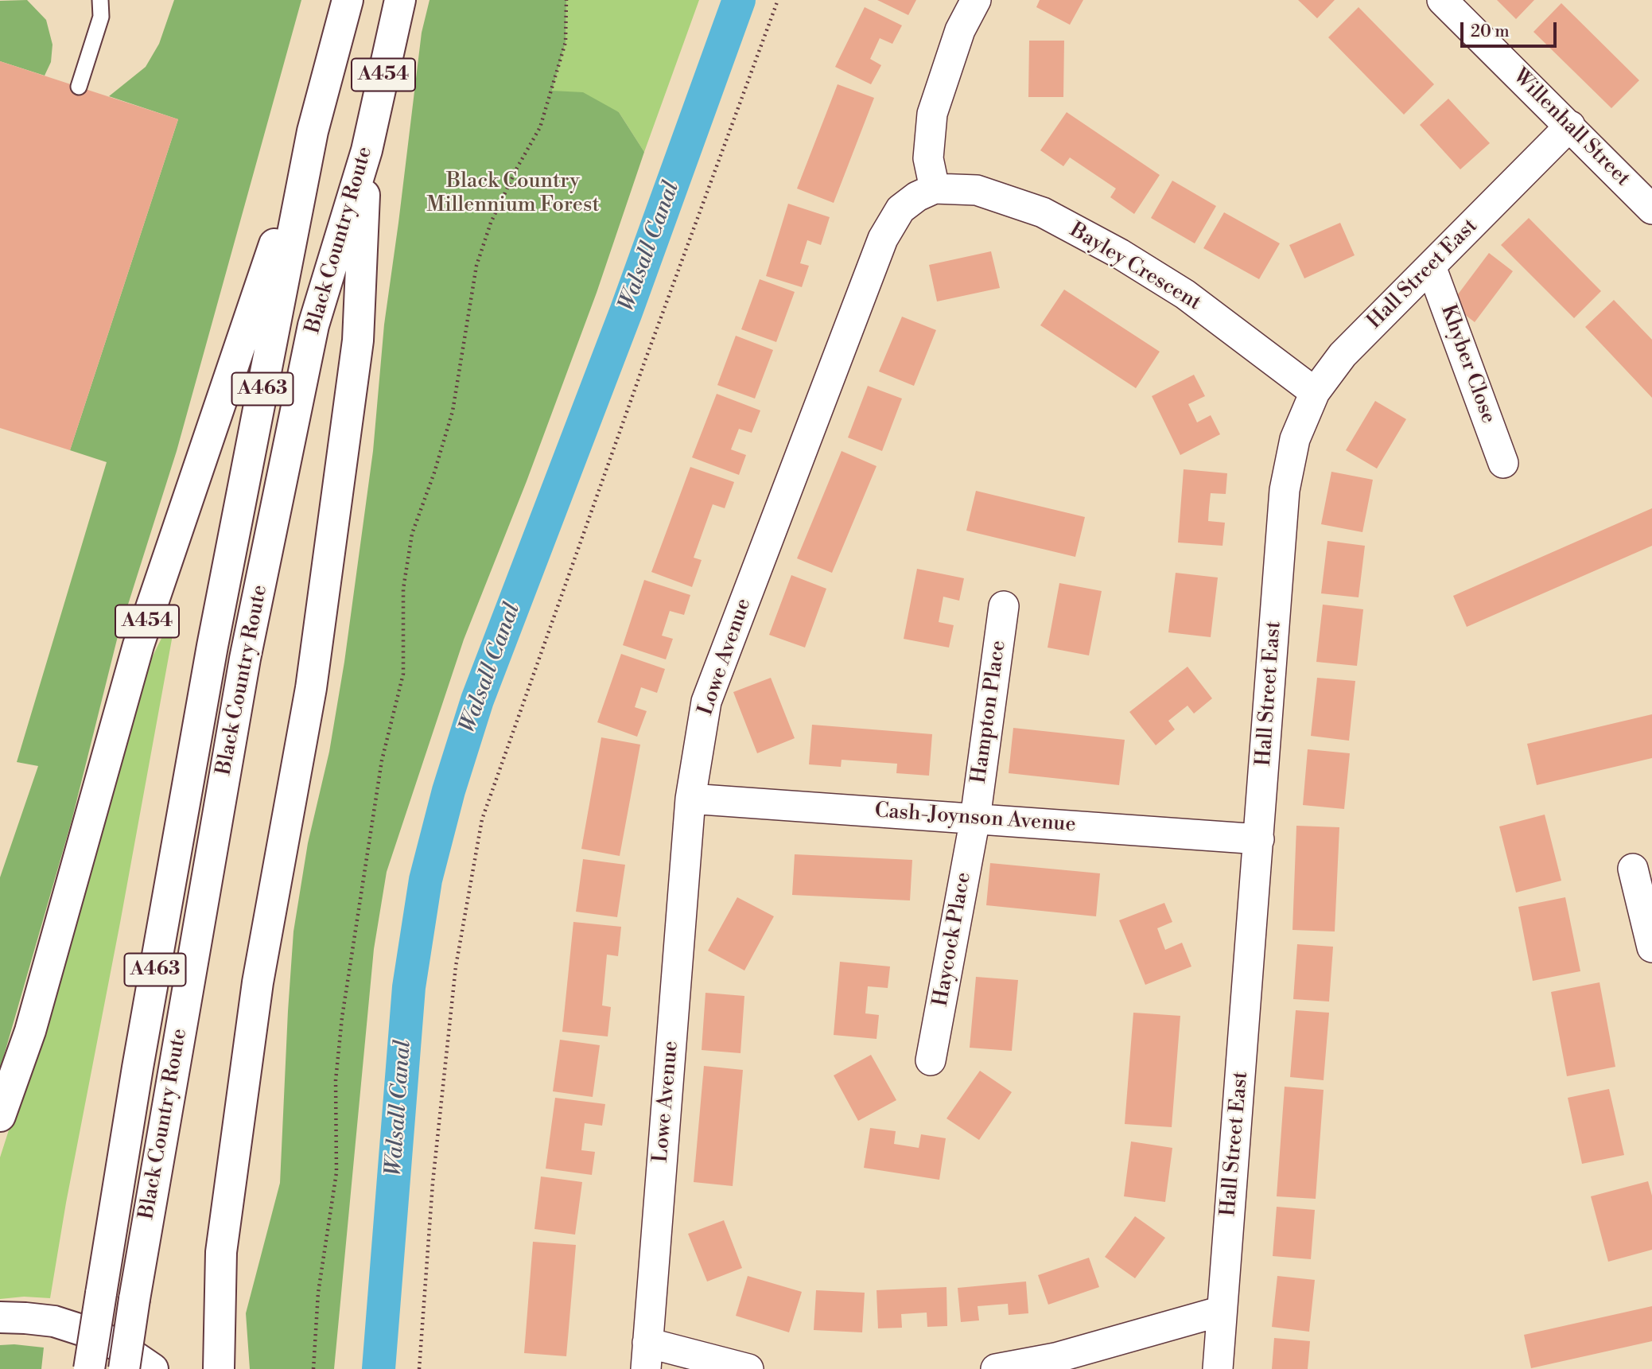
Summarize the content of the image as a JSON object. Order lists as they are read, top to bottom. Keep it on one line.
{"streets":{"highway":["A454","Black Country Route","A463"],"street":["Willenhall Street","Bayley Crescent","Hall Street East","Khyber Close","Lowe Avenue","Hampton Place","Cash-Joynson Avenue","Haycock Place"]},"crossings":[["A454","Black Country Route"],["Willenhall Street","Hall Street East"],["Bayley Crescent","Hall Street East"],["Bayley Crescent","Lowe Avenue"],["Hall Street East","Khyber Close"],["Hall Street East","Cash-Joynson Avenue"],["Lowe Avenue","Cash-Joynson Avenue"],["Hampton Place","Cash-Joynson Avenue"],["Hampton Place","Haycock Place"],["Cash-Joynson Avenue","Haycock Place"]],"water":["Walsall Canal"],"parks":["Black Country Millennium Forest"],"scale_bar":"20 m"}
